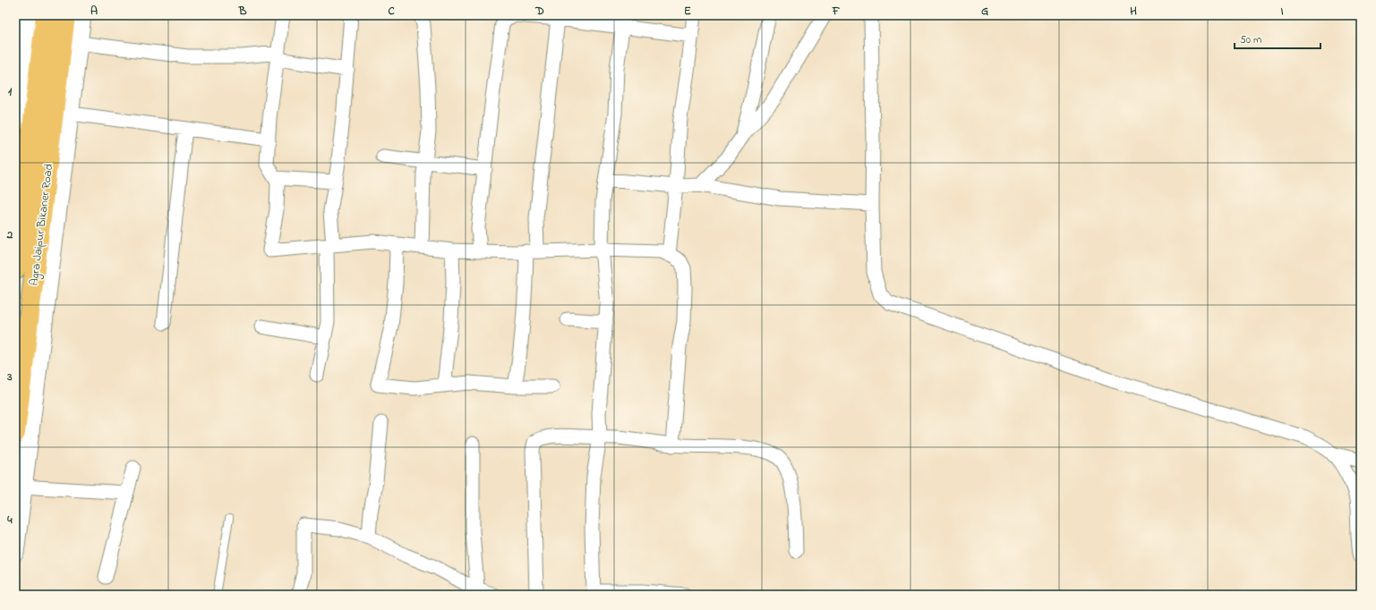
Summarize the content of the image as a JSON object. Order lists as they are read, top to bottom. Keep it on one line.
{"streets":{"highway":["Agra Jaipur Bikaner Road"]},"scale_bar":"50 m","grid":{"columns":["A","B","C","D","E","F","G","H","I"],"rows":["1","2","3","4"]}}
